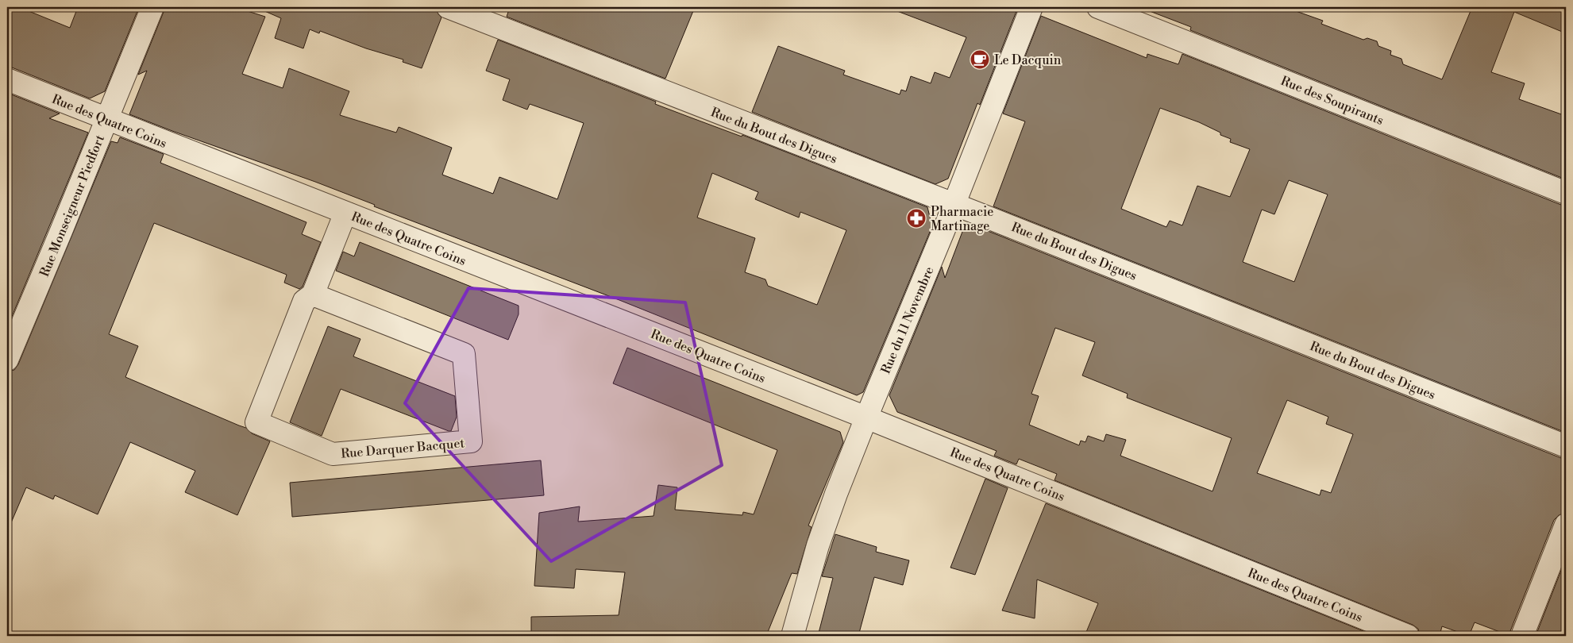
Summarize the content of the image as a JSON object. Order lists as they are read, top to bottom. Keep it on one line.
{"streets":{"street":["Rue des Soupirants","Rue des Quatre Coins","Rue du Bout des Digues","Rue Monseigneur Piedfort","Rue du 11 Novembre","Rue Darquer Bacquet"]},"crossings":[["Rue des Quatre Coins","Rue Monseigneur Piedfort"],["Rue des Quatre Coins","Rue du 11 Novembre"],["Rue des Quatre Coins","Rue Darquer Bacquet"],["Rue du Bout des Digues","Rue du 11 Novembre"]],"places":{"cafe":["Le Dacquin"],"pharmacy":["Pharmacie Martinage"]}}
